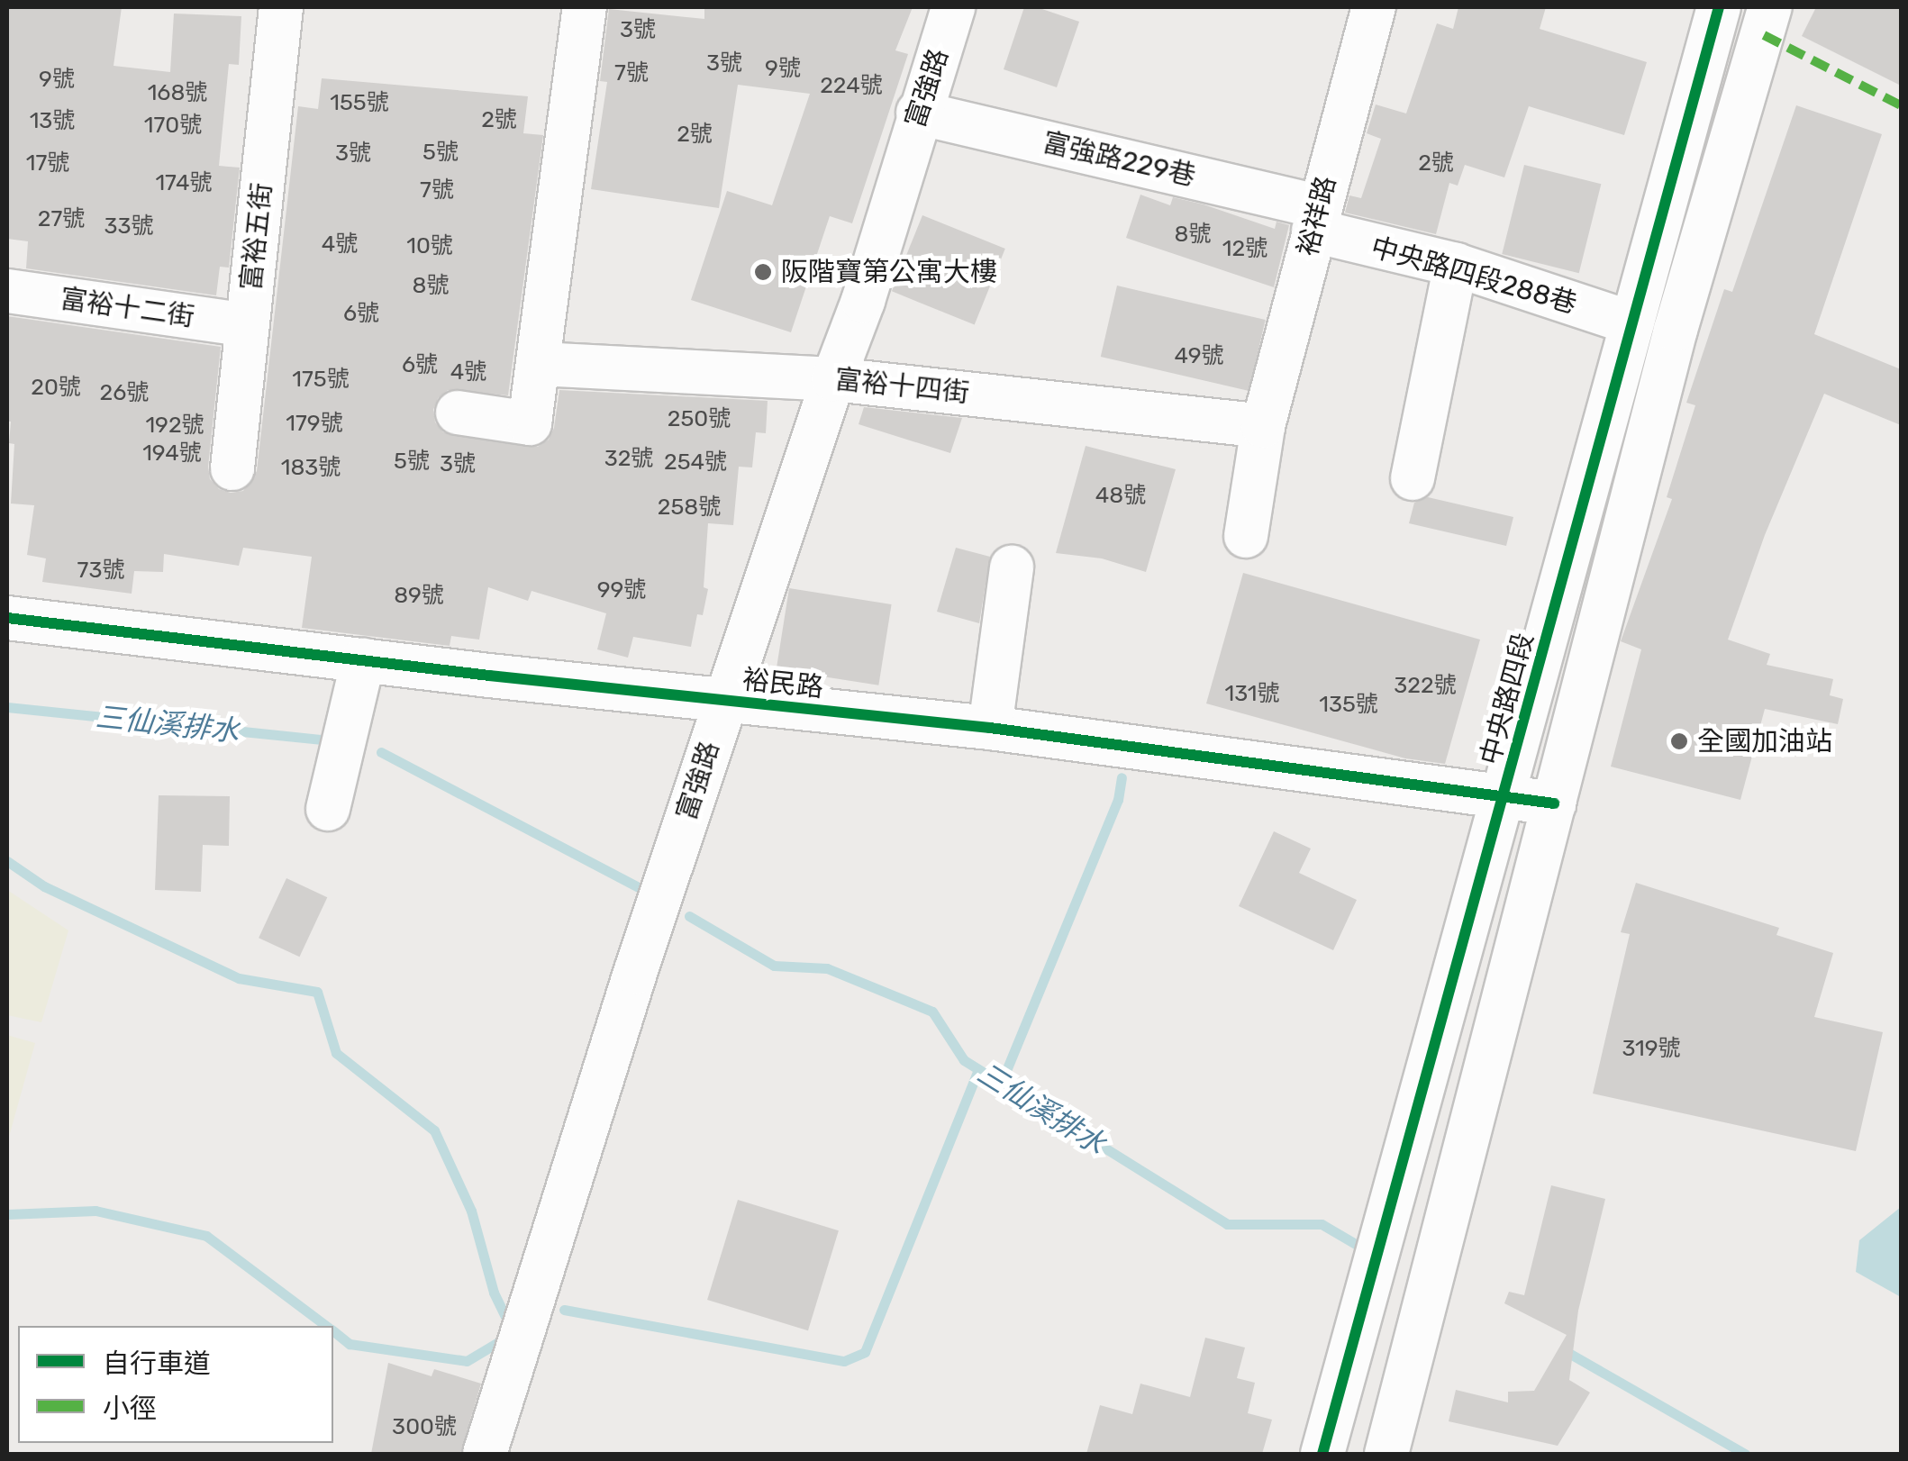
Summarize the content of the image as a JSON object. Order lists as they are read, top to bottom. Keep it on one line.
{"streets":{"street":["富強路","富強路229巷","裕祥路","富裕五街","中央路四段288巷","富裕十二街","富裕十四街","裕民路","中央路四段"]},"crossings":[["富強路","富強路229巷"],["富強路","富裕十四街"],["富強路","裕民路"],["富強路229巷","裕祥路"],["富強路229巷","中央路四段288巷"],["裕祥路","中央路四段288巷"],["裕祥路","富裕十四街"],["富裕五街","富裕十二街"],["中央路四段288巷","中央路四段"],["裕民路","中央路四段"]],"water":["三仙溪排水"],"places":["阪階寶第公寓大樓","全國加油站"],"house_numbers":["3號","3號","9號","7號","9號","224號","168號","155號","2號","13號","170號","2號","5號","3號","17號","2號","174號","7號","27號","33號","8號","4號","10號","12號","8號","6號","49號","6號","4號","175號","20號","26號","250號","179號","192號","194號","32號","5號","254號","3號","183號","48號","258號","73號","99號","89號","322號","131號","135號","319號","300號"],"legend":["自行車道","小徑"]}
